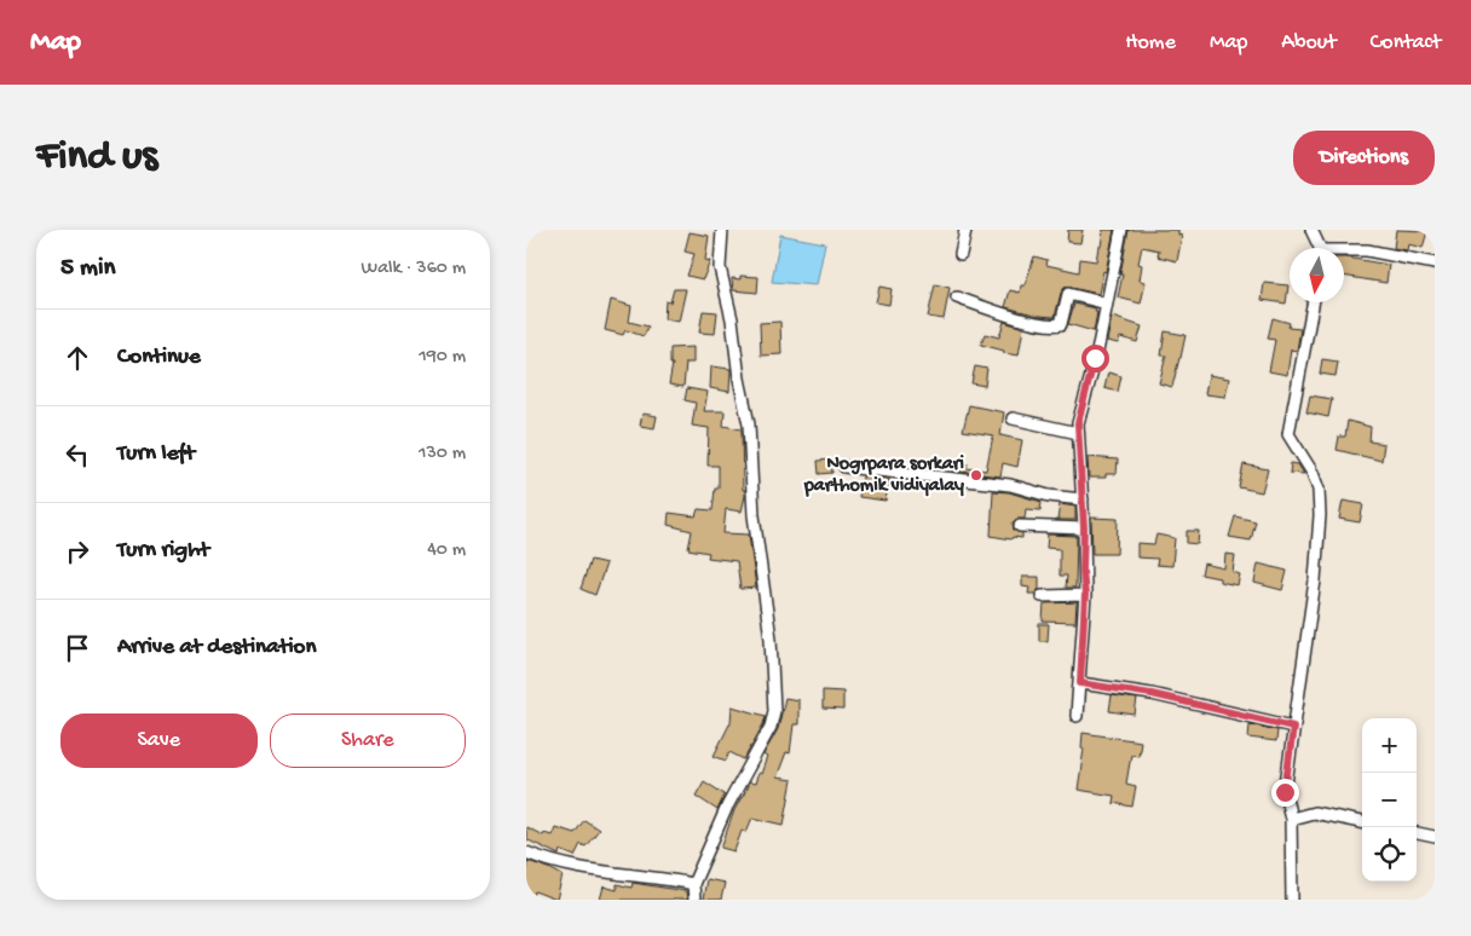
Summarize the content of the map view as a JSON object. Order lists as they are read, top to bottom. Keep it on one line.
{"places":["Nogrpara sorkari parthomik vidiyalay"],"north":"bottom","page":{"header":"Map","nav":["Home","Map","About","Contact"],"buttons":["Directions",["Save","Share"]],"title":"Find us","heading":["5 min","Walk · 360 m"],"list":[["Continue","190 m"],["Turn left","130 m"],["Turn right","40 m"],"Arrive at destination"],"map_buttons":["+","−"]}}
